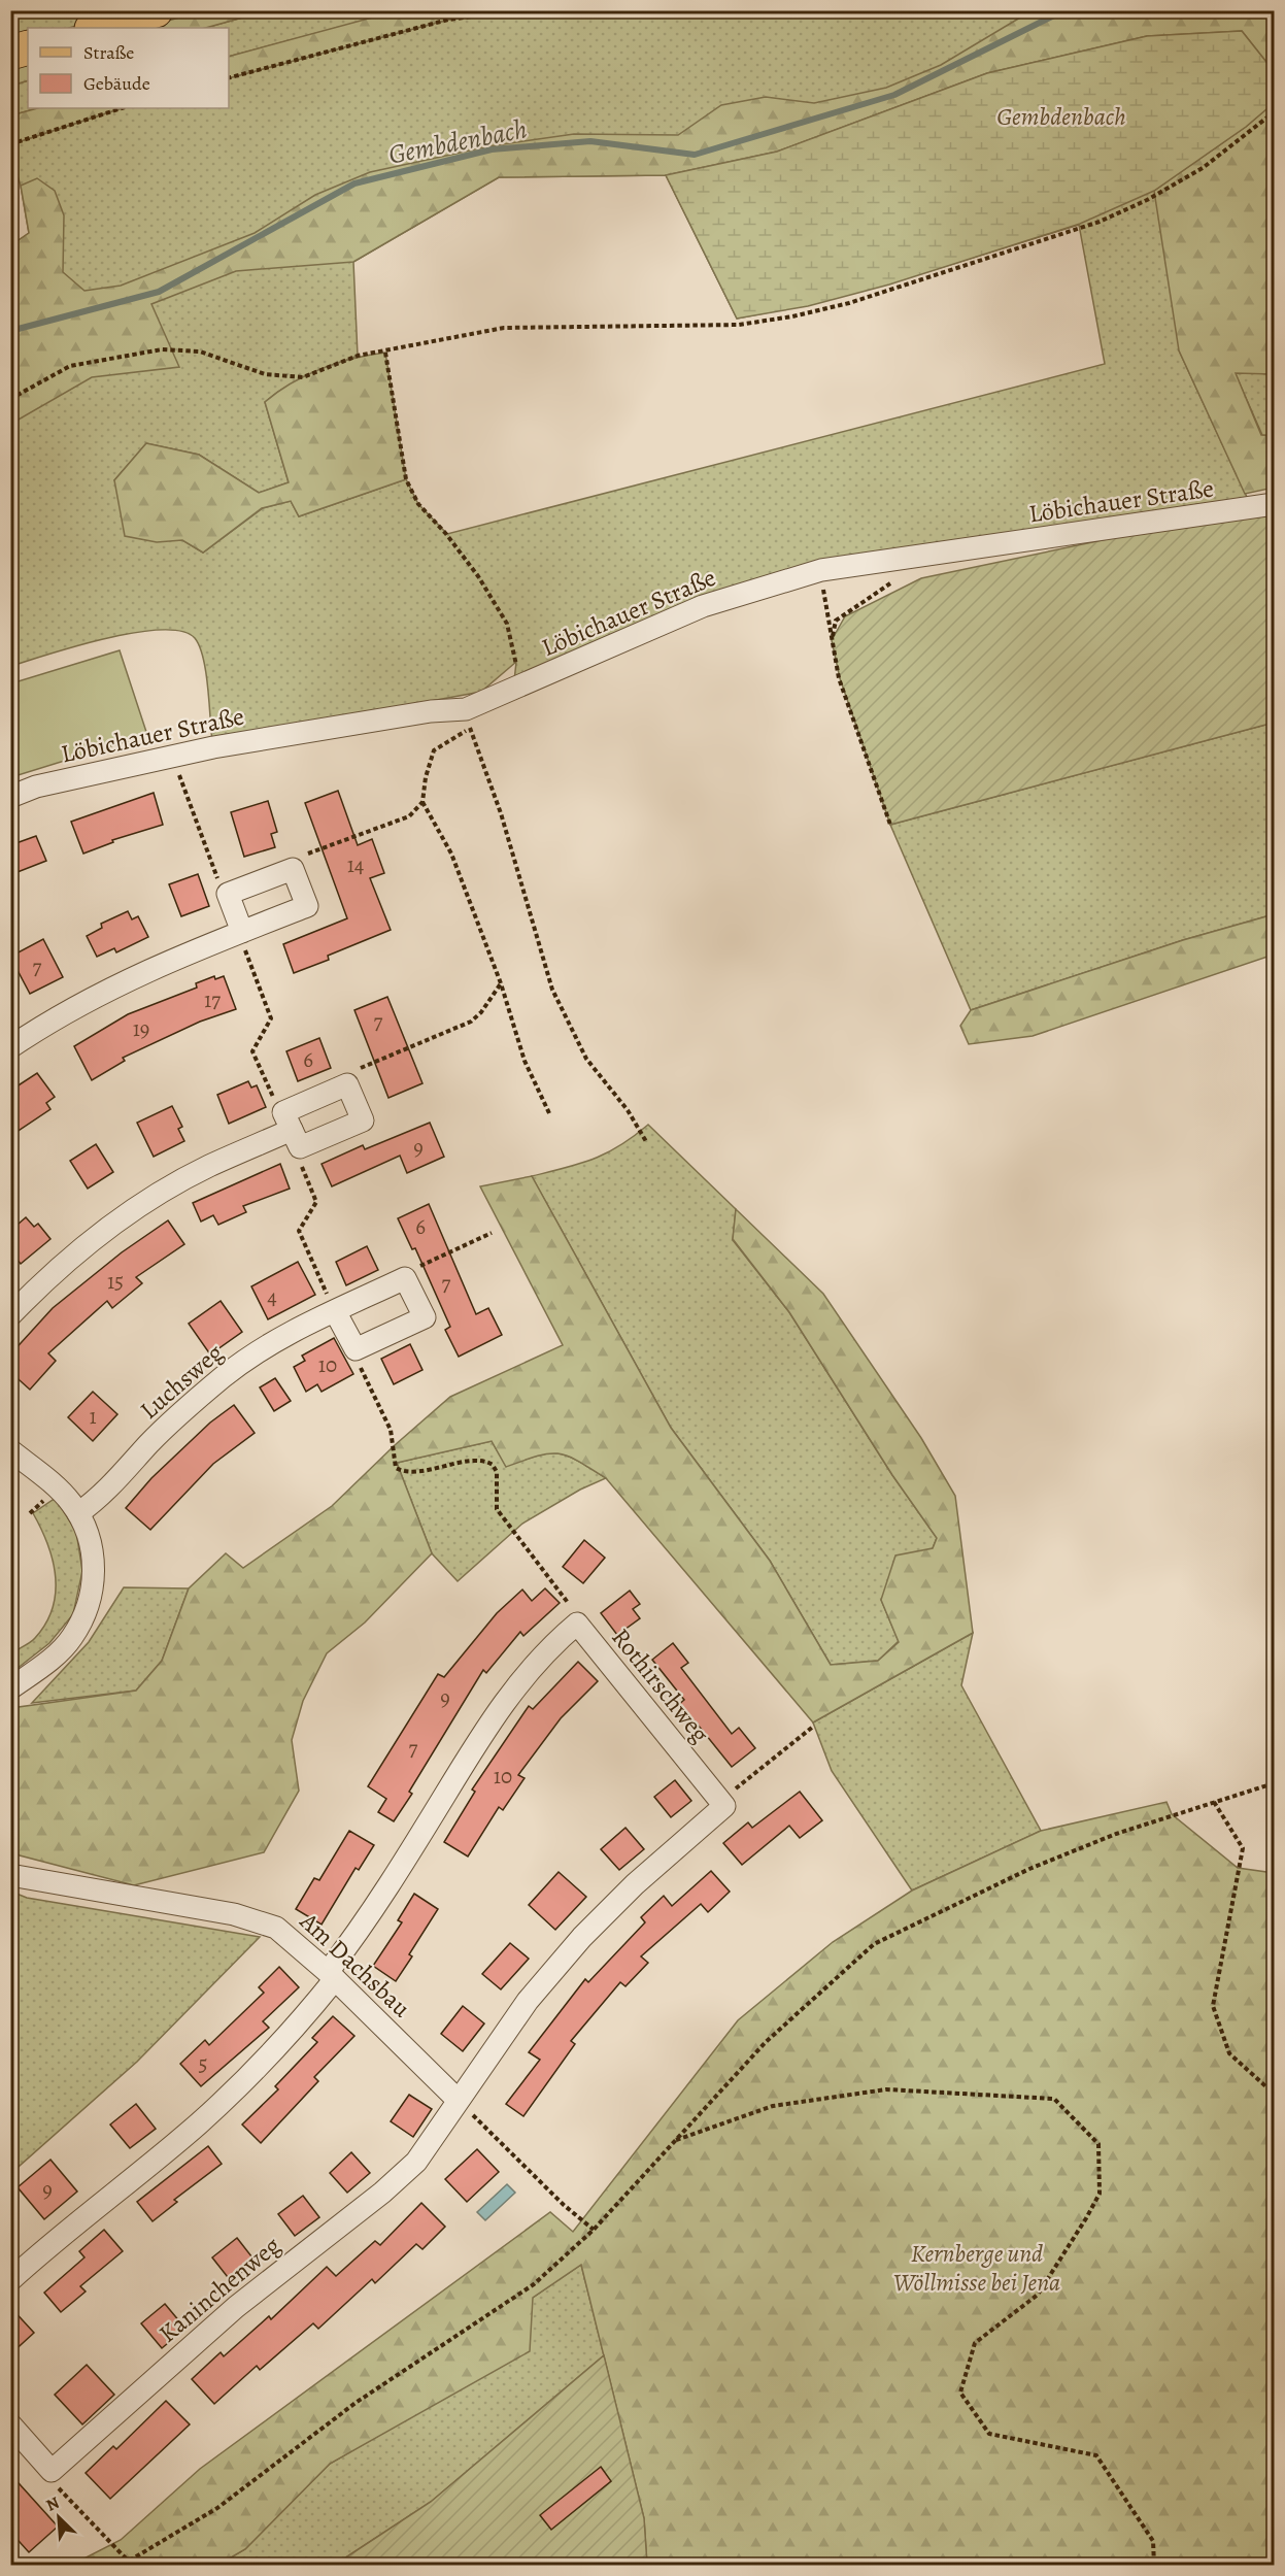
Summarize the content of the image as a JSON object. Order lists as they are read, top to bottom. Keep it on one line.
{"streets":{"street":["Löbichauer Straße","Luchsweg","Rothirschweg","Am Dachsbau","Kaninchenweg"]},"crossings":[["Rothirschweg","Am Dachsbau"],["Am Dachsbau","Kaninchenweg"]],"water":["Gembdenbach"],"parks":["Gembdenbach","Kernberge und Wöllmisse bei Jena"],"house_numbers":["14","7","17","7","19","6","9","6","15","7","4","10","1","9","7","10","5","9"],"legend":["Straße","Gebäude"],"north":"top left"}
